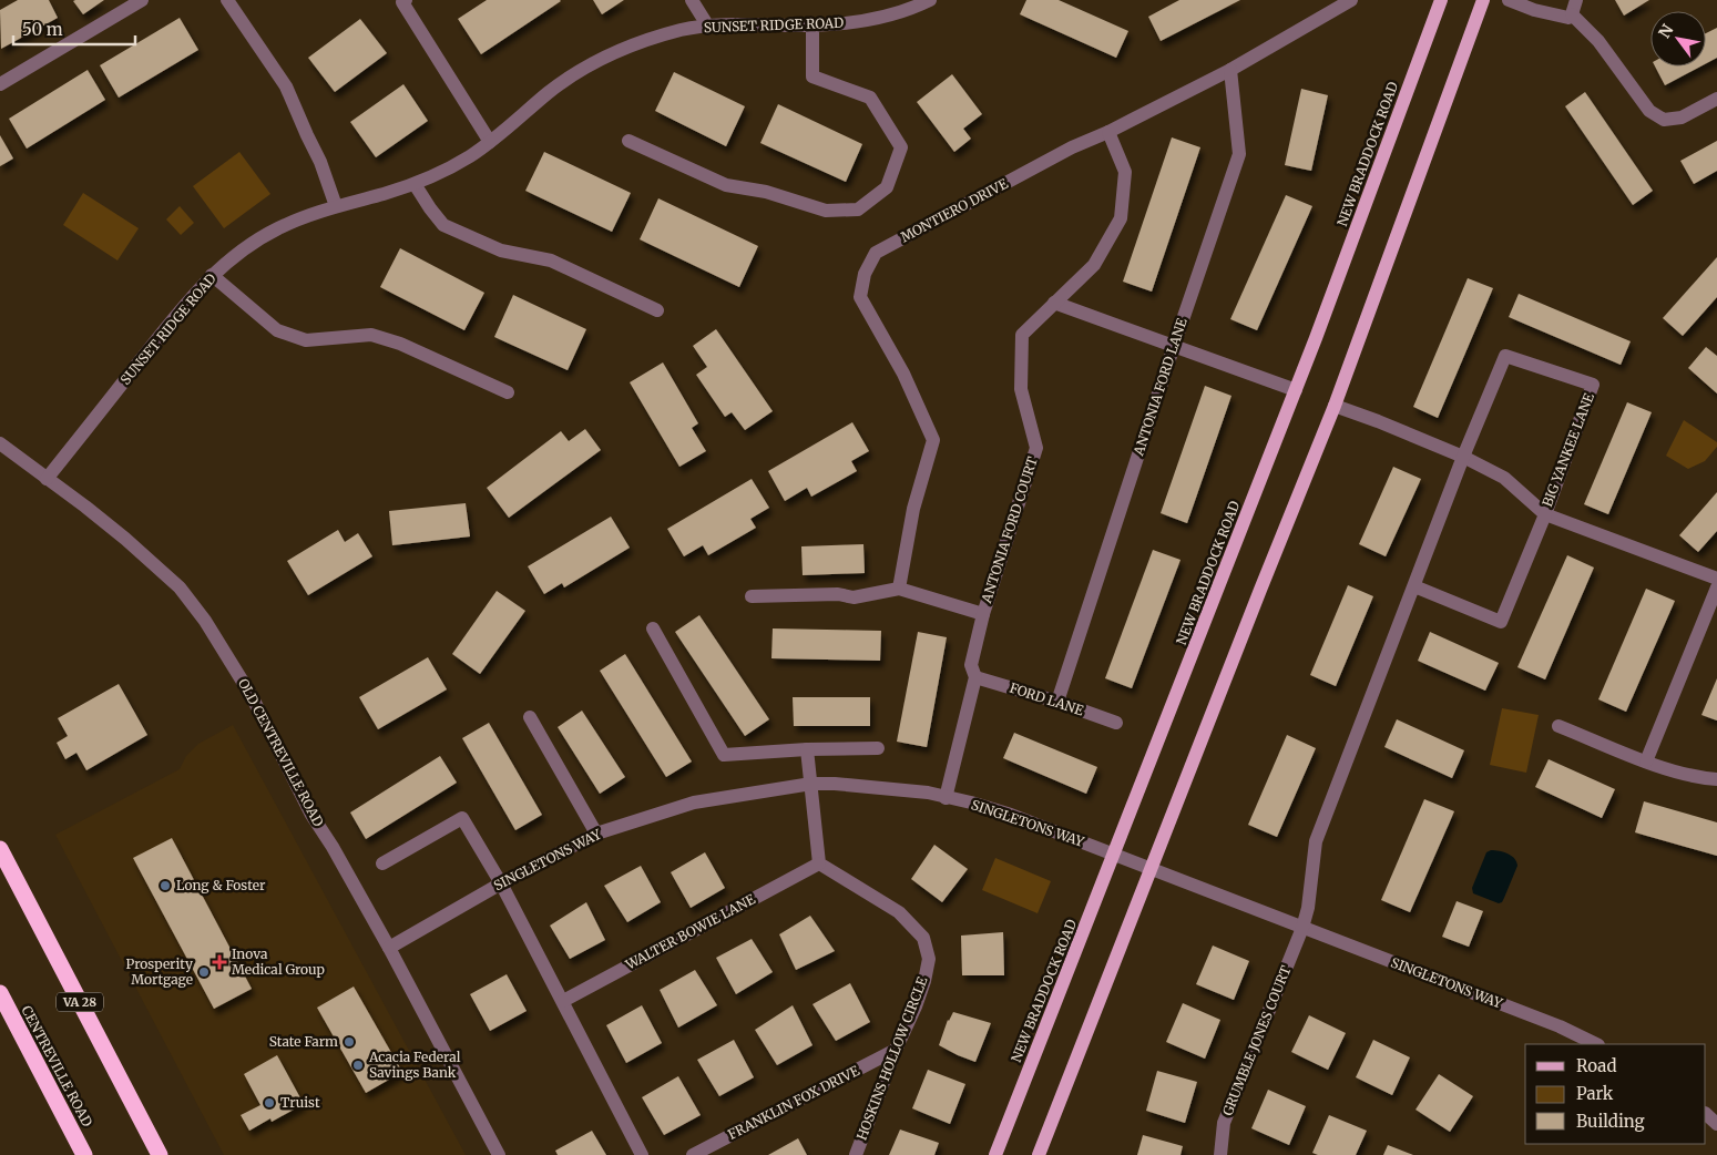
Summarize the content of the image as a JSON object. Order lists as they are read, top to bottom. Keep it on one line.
{"streets":{"highway":["VA 28","CENTREVILLE ROAD"],"main road":["NEW BRADDOCK ROAD"],"street":["SUNSET RIDGE ROAD","MONTIERO DRIVE","ANTONIA FORD LANE","BIG YANKEE LANE","ANTONIA FORD COURT","FORD LANE","OLD CENTREVILLE ROAD","SINGLETONS WAY","WALTER BOWIE LANE","GRUMBLE JONES COURT","HOSKINS HOLLOW CIRCLE","FRANKLIN FOX DRIVE"]},"crossings":[["SUNSET RIDGE ROAD","OLD CENTREVILLE ROAD"],["NEW BRADDOCK ROAD","SINGLETONS WAY"],["MONTIERO DRIVE","ANTONIA FORD LANE"],["MONTIERO DRIVE","ANTONIA FORD COURT"],["ANTONIA FORD LANE","FORD LANE"],["BIG YANKEE LANE","SINGLETONS WAY"],["BIG YANKEE LANE","GRUMBLE JONES COURT"],["ANTONIA FORD COURT","FORD LANE"],["ANTONIA FORD COURT","SINGLETONS WAY"],["OLD CENTREVILLE ROAD","SINGLETONS WAY"],["SINGLETONS WAY","GRUMBLE JONES COURT"],["WALTER BOWIE LANE","HOSKINS HOLLOW CIRCLE"],["HOSKINS HOLLOW CIRCLE","FRANKLIN FOX DRIVE"]],"places":{"other":["Long & Foster","Prosperity Mortgage","State Farm","Acacia Federal Savings Bank","Truist"],"health":["Inova Medical Group"]},"legend":["Road","Park","Building"],"scale_bar":"50 m","north":"top left"}
